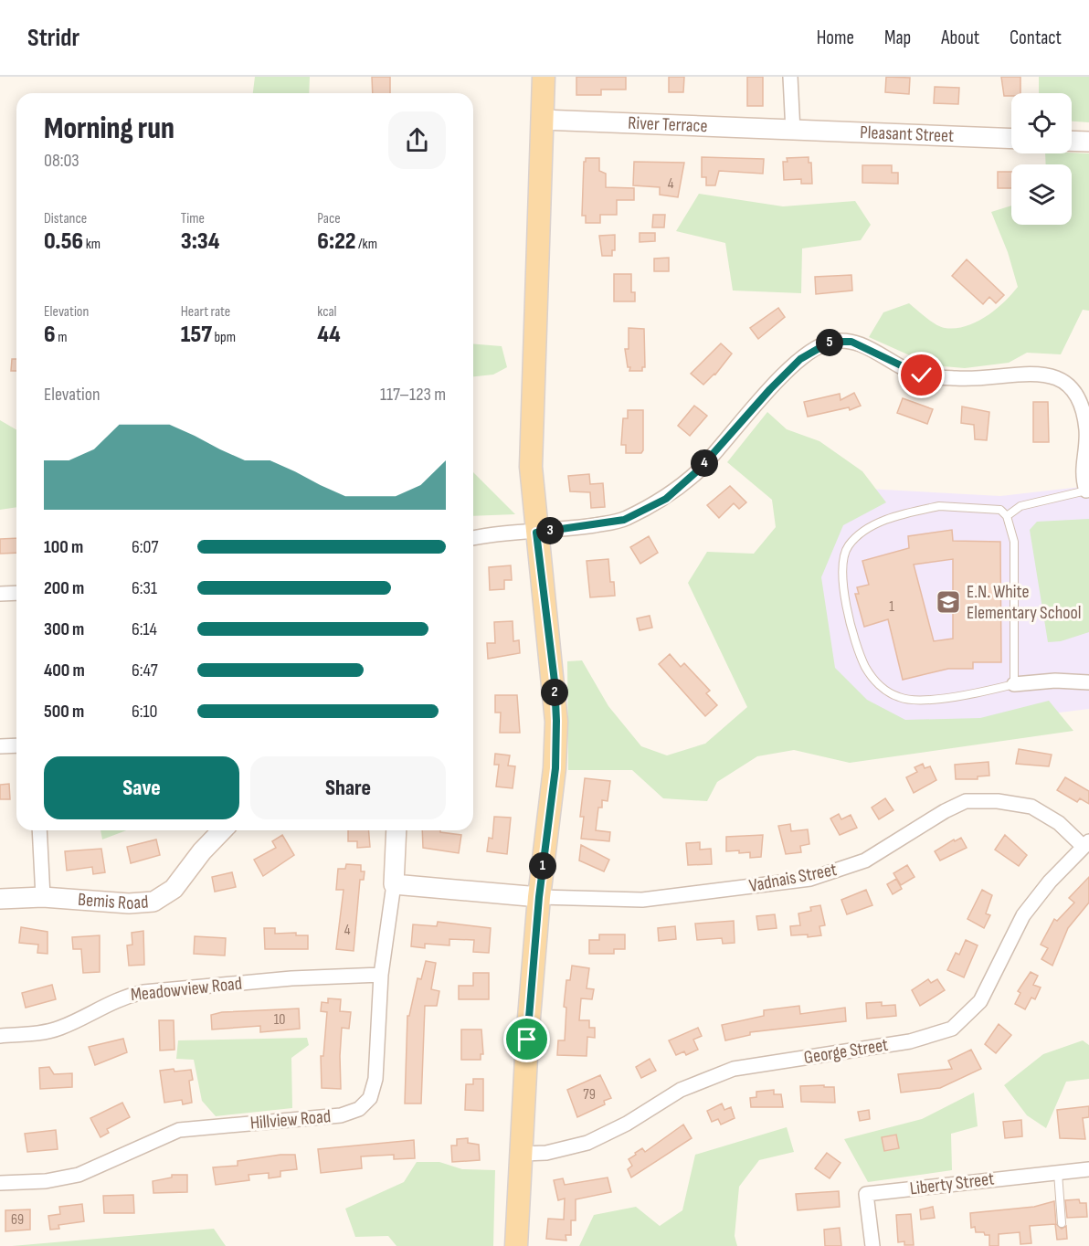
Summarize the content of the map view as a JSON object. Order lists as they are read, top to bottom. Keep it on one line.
{"streets":{"street":["River Terrace","Pleasant Street","Vadnais Street","Bemis Road","Meadowview Road","George Street","Hillview Road","Liberty Street"]},"crossings":[["River Terrace","Pleasant Street"],["Vadnais Street","George Street"],["Meadowview Road","Hillview Road"]],"places":{"school or university":["E.N. White Elementary School"]},"house_numbers":["4","1","4","10","79","69"],"page":{"header":"Stridr","nav":["Home","Map","About","Contact"],"heading":["Morning run","08:03"],"stats":[["Distance","0.56 km"],["Time","3:34"],["Pace","6:22 /km"],["Elevation","6 m"],["Heart rate","157 bpm"],["kcal","44"]],"pins":["5","4","3","2","1"],"chart":["Elevation","117–123 m"],"list":[{"name":"100 m","note":"6:07"},{"name":"200 m","note":"6:31"},{"name":"300 m","note":"6:14"},{"name":"400 m","note":"6:47"},{"name":"500 m","note":"6:10"}],"buttons":["Save","Share"]}}
